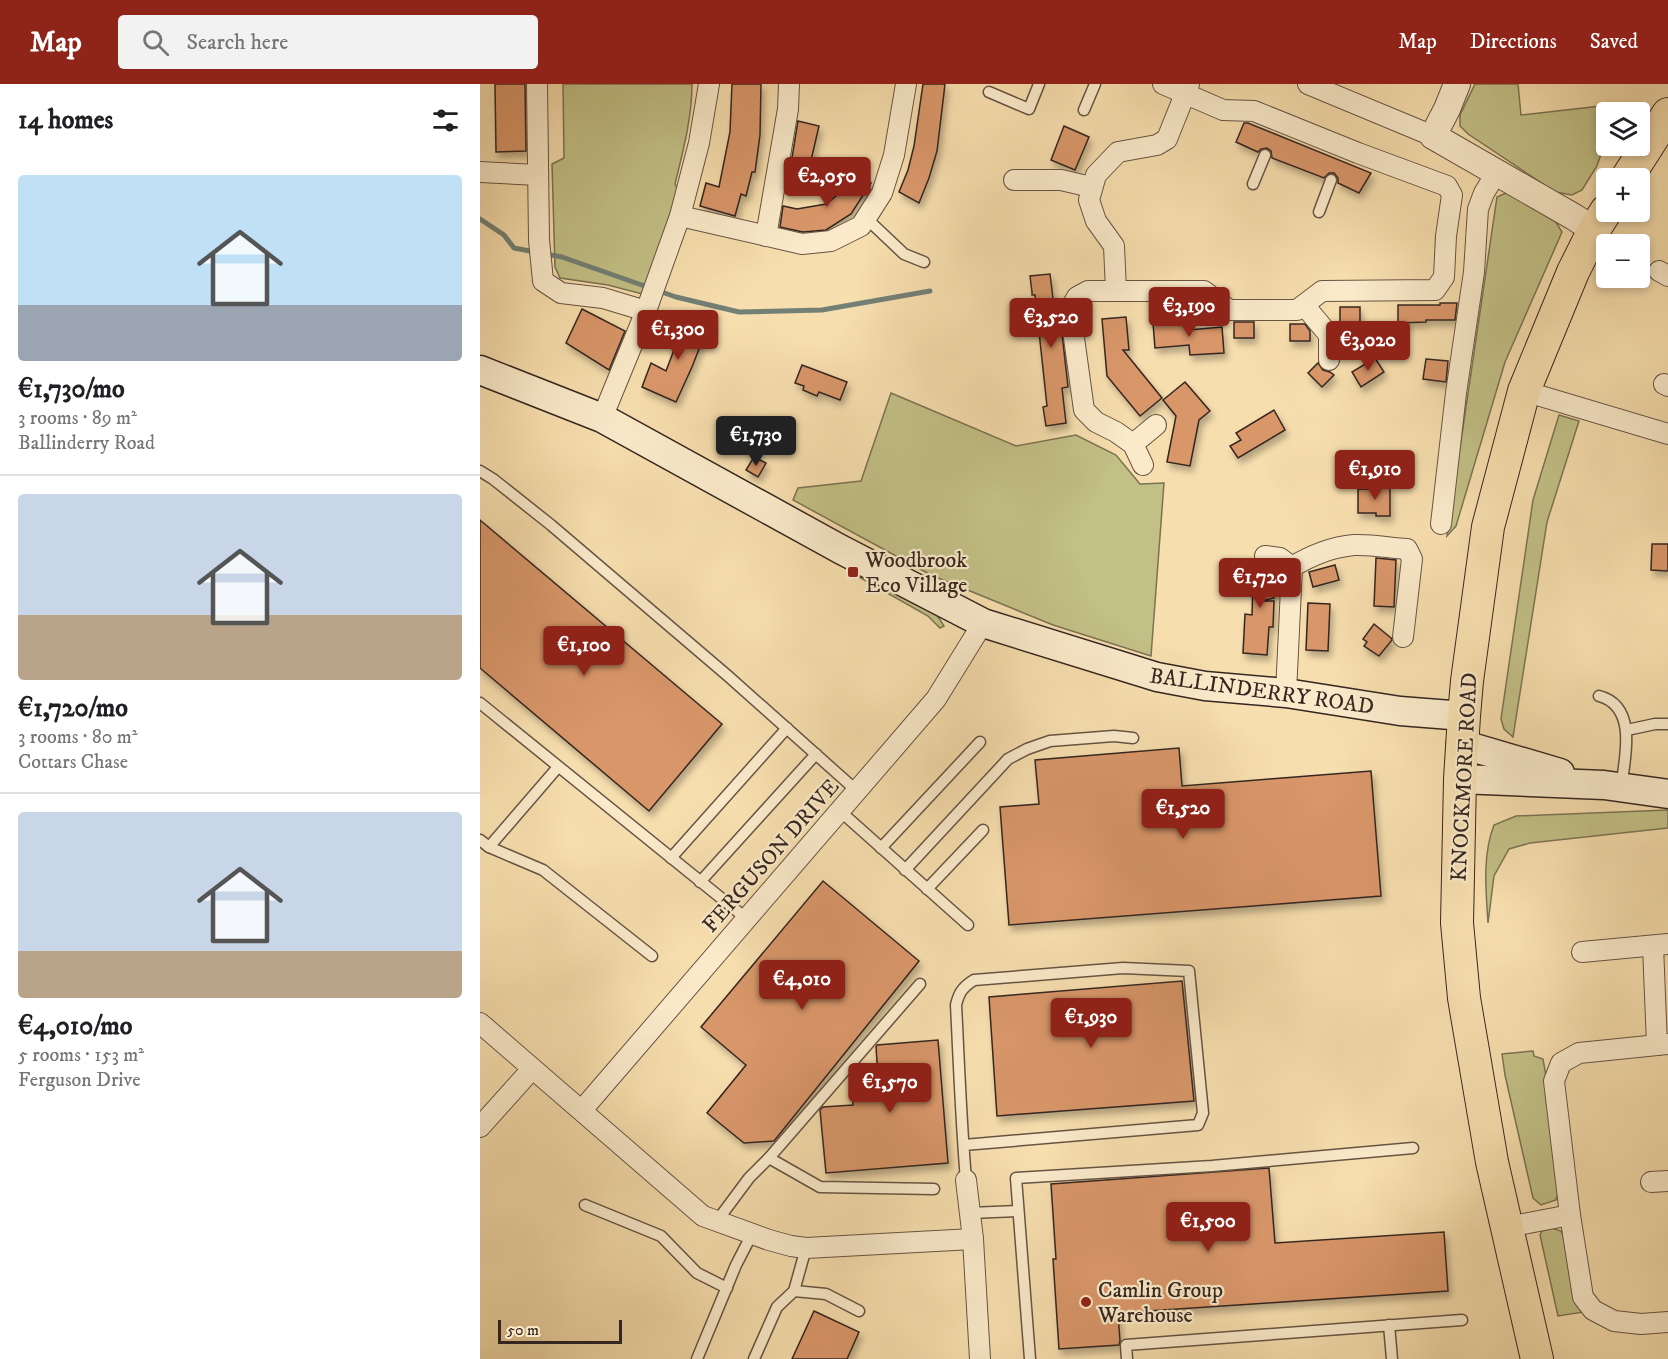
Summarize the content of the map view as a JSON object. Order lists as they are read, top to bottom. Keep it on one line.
{"streets":{"main road":["BALLINDERRY ROAD","KNOCKMORE ROAD"],"street":["FERGUSON DRIVE"]},"crossings":[["BALLINDERRY ROAD","KNOCKMORE ROAD"],["BALLINDERRY ROAD","FERGUSON DRIVE"]],"places":{"transit":["Woodbrook Eco Village"],"other":["Camlin Group Warehouse"]},"scale_bar":"50 m","page":{"header":"Map","search":"Search here","nav":["Map","Directions","Saved"],"heading":"14 homes","map_buttons":["+","−"],"list":[{"name":"€1,730/mo","note":"3 rooms · 89 m² · Ballinderry Road"},{"name":"€1,720/mo","note":"3 rooms · 80 m² · Cottars Chase"},{"name":"€4,010/mo","note":"5 rooms · 153 m² · Ferguson Drive"}],"price":["€2,050","€3,190","€3,520","€1,300","€3,020","€1,730","€1,910","€1,720","€1,100","€1,520","€4,010","€1,930","€1,570","€1,500"],"scale":"50 m"}}
